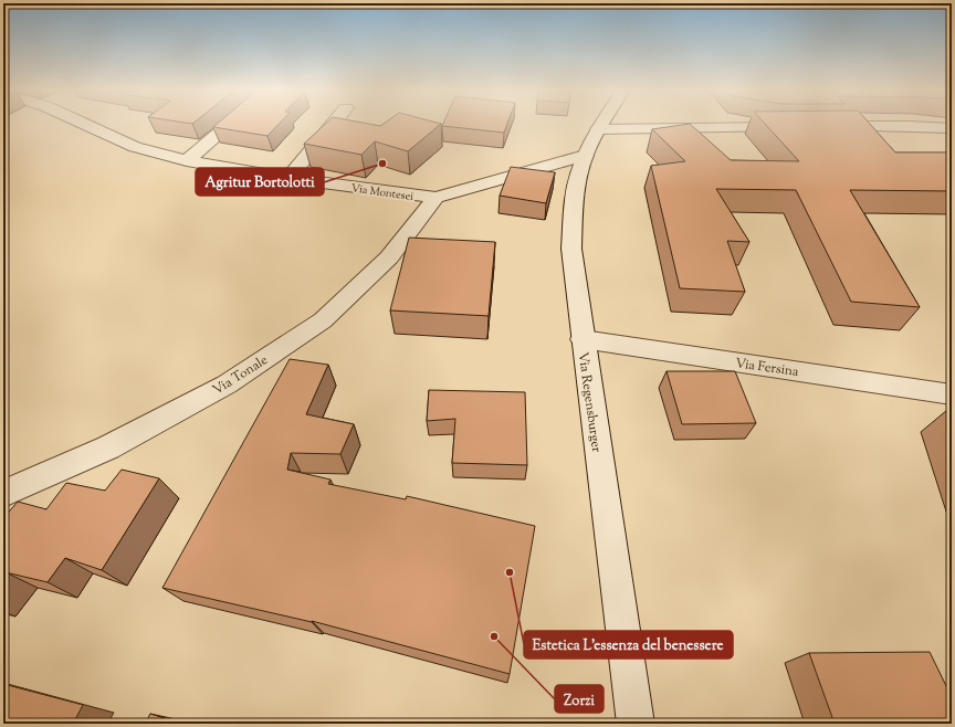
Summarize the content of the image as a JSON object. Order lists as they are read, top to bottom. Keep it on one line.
{"streets":{"street":["Via Montesei","Via Fersina","Via Tonale","Via Regensburger"]},"crossings":[["Via Montesei","Via Tonale"],["Via Montesei","Via Regensburger"],["Via Fersina","Via Regensburger"]],"places":["Agritur Bortolotti","Estetica L'essenza del benessere","Zorzi"]}
